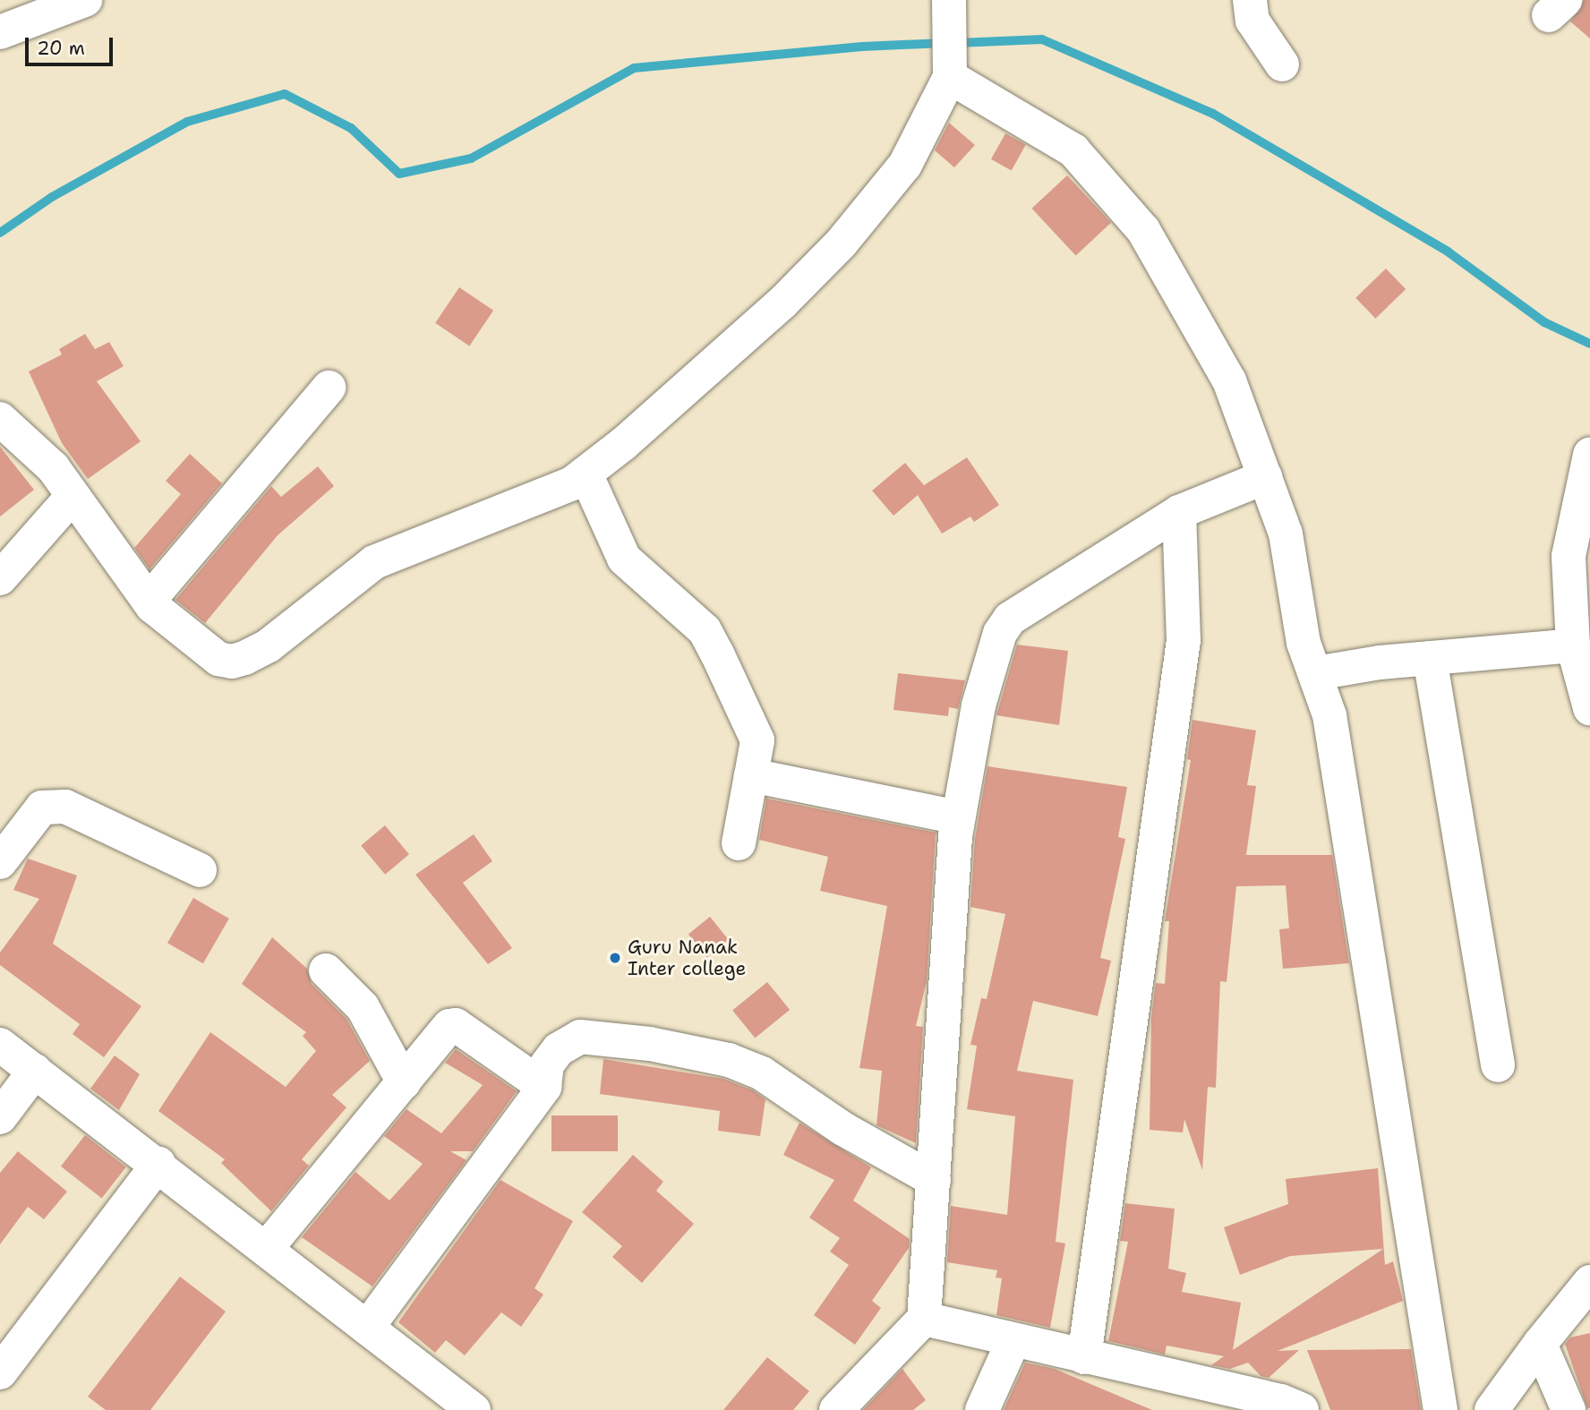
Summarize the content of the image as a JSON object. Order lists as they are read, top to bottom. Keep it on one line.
{"places":["Guru Nanak Inter college"],"scale_bar":"20 m"}
